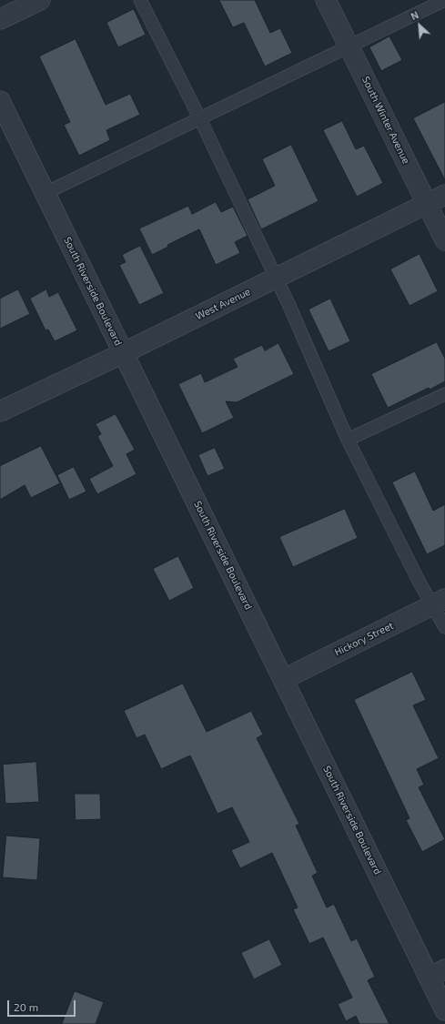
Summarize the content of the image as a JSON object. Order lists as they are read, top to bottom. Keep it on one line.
{"streets":{"street":["South Winter Avenue","South Riverside Boulevard","West Avenue","Hickory Street"]},"crossings":[["South Winter Avenue","West Avenue"],["South Riverside Boulevard","West Avenue"],["South Riverside Boulevard","Hickory Street"]],"scale_bar":"20 m","north":"top left"}
